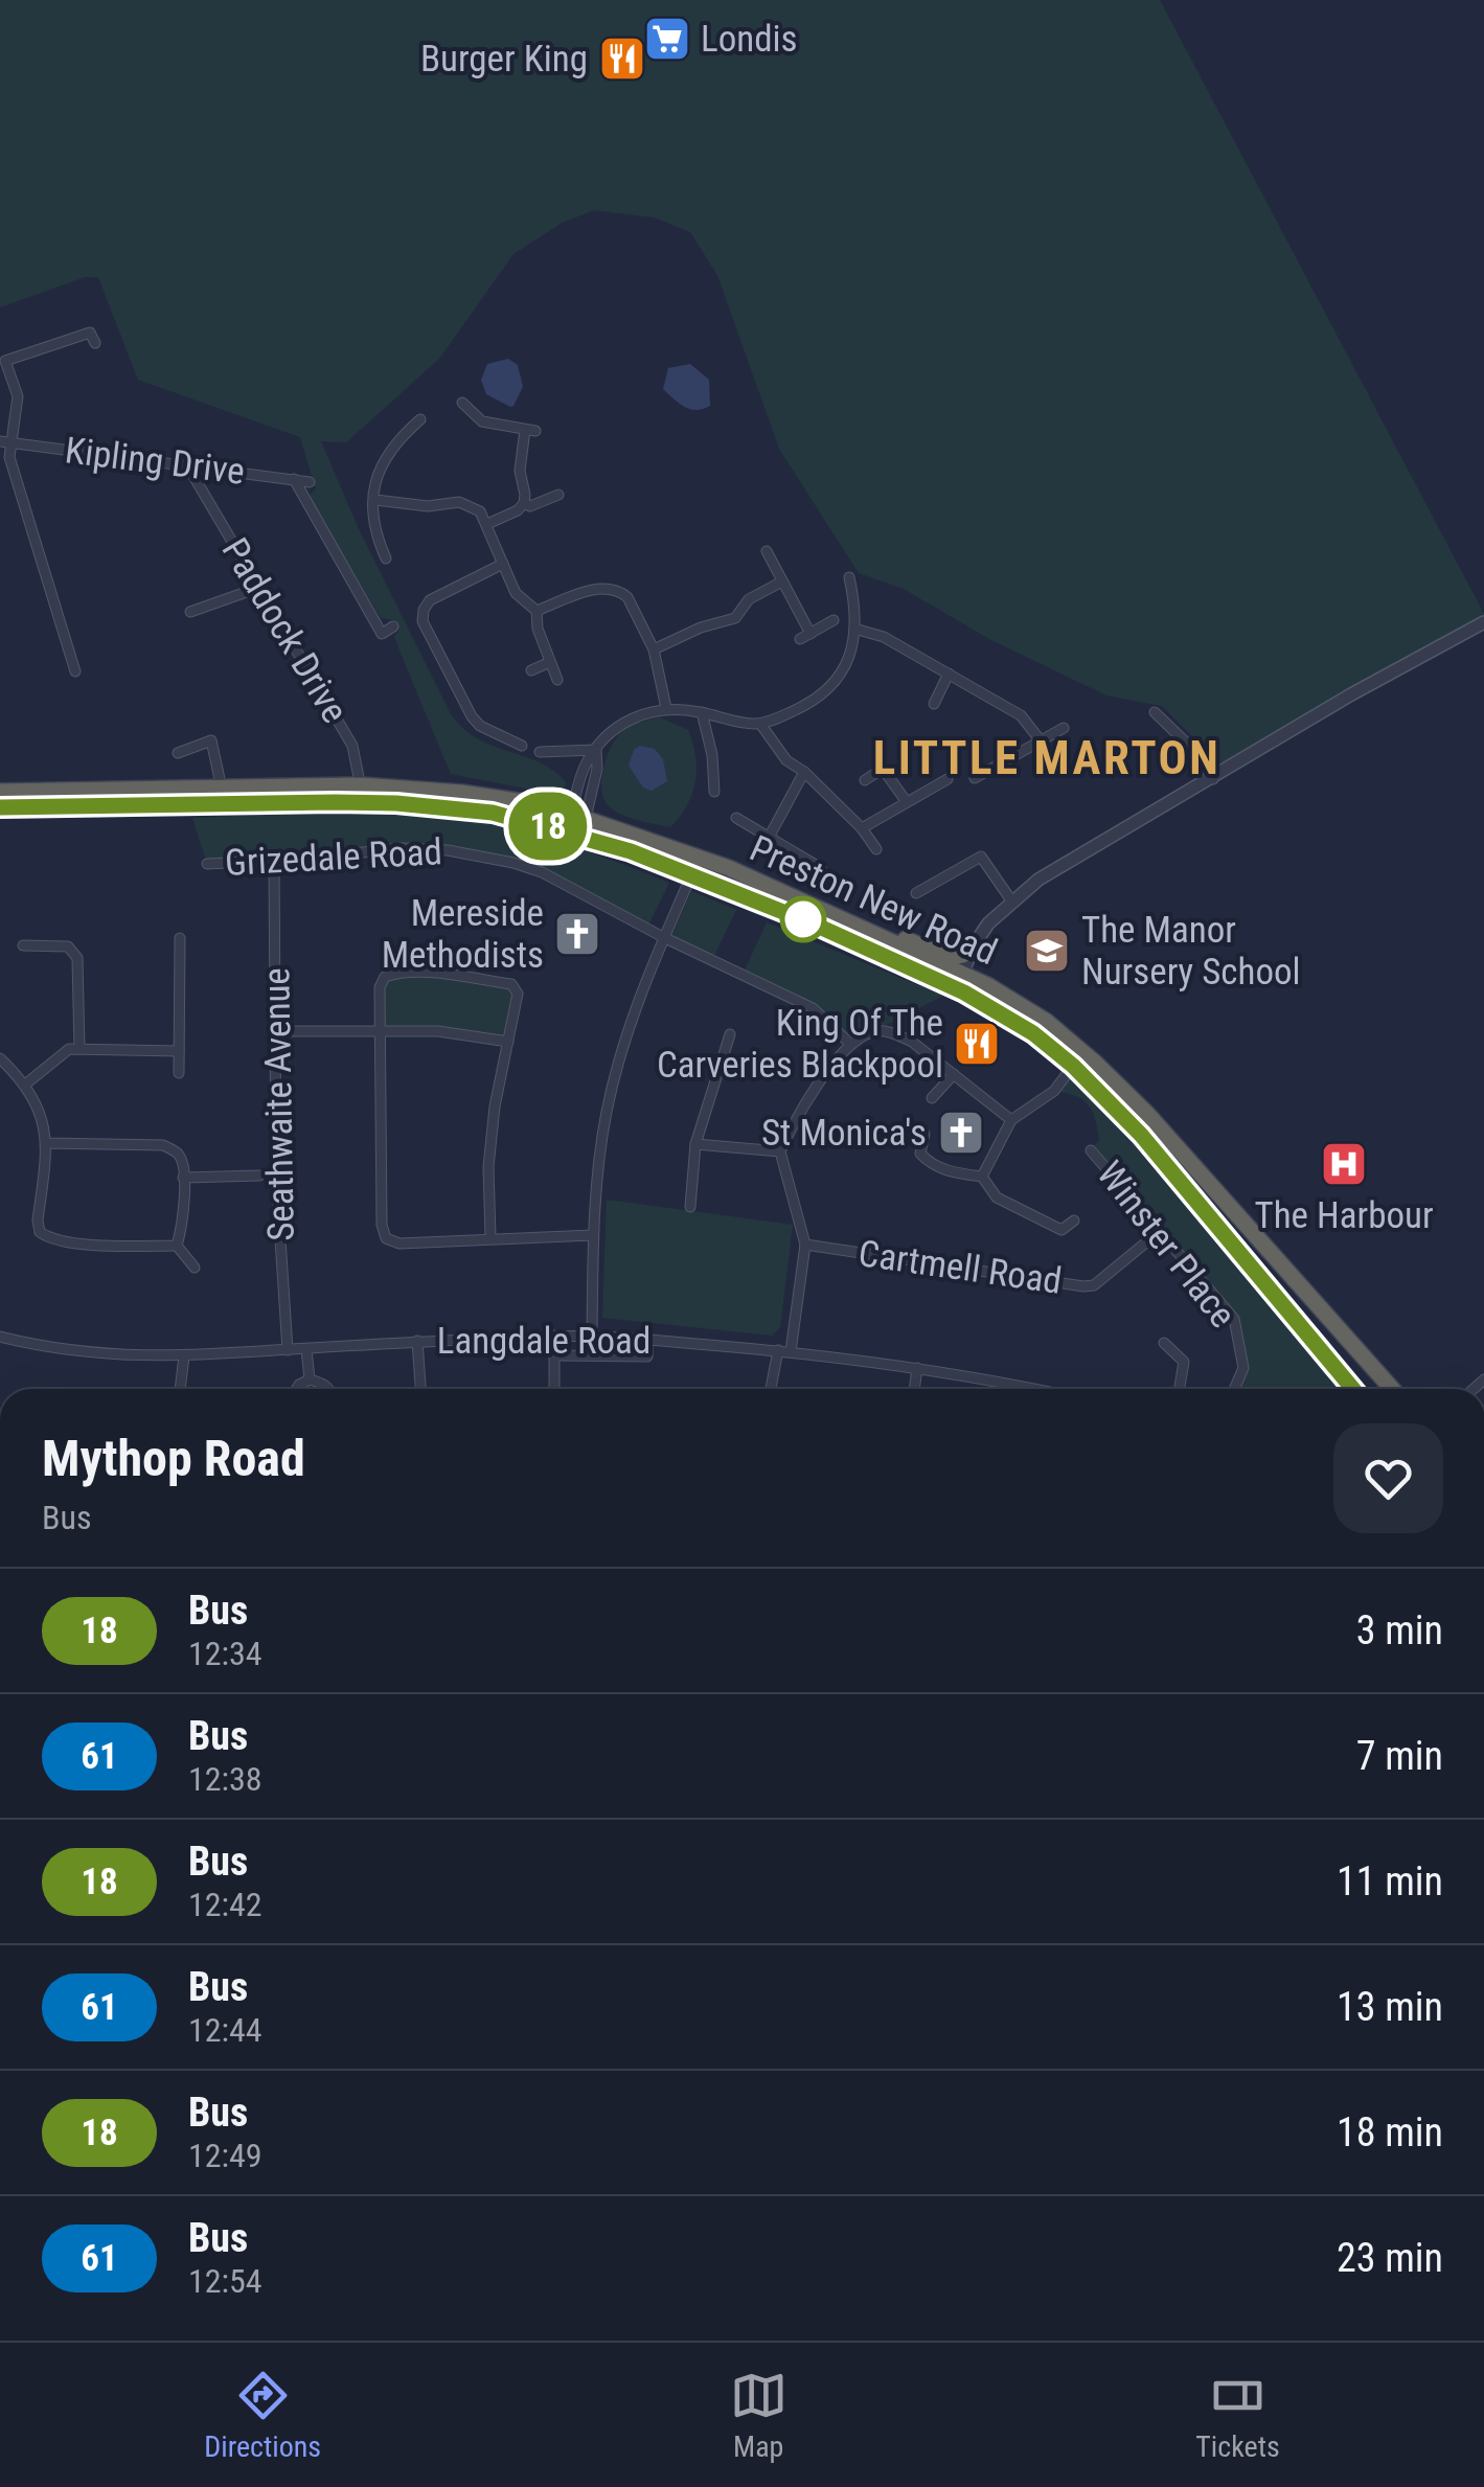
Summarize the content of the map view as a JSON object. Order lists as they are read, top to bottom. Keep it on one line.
{"streets":{"highway":["Preston New Road"],"street":["Kipling Drive","Paddock Drive","Grizedale Road","Seathwaite Avenue","Winster Place","Cartmell Road","Langdale Road"]},"crossings":[["Kipling Drive","Paddock Drive"],["Paddock Drive","Preston New Road"],["Grizedale Road","Seathwaite Avenue"],["Seathwaite Avenue","Langdale Road"],["Winster Place","Cartmell Road"]],"districts":["LITTLE MARTON"],"places":{"supermarket":["Londis"],"restaurant":["Burger King","King Of The Carveries Blackpool"],"church":["Mereside Methodists","St Monica's"],"school or university":["The Manor Nursery School"],"hospital":["The Harbour"]},"lines":["bus line 18"],"page":{"on_map":"18","heading":["Mythop Road","Bus"],"list":[{"mark":"18","name":"Bus","note":"12:34","value":"3 min"},{"mark":"61","name":"Bus","note":"12:38","value":"7 min"},{"mark":"18","name":"Bus","note":"12:42","value":"11 min"},{"mark":"61","name":"Bus","note":"12:44","value":"13 min"},{"mark":"18","name":"Bus","note":"12:49","value":"18 min"},{"mark":"61","name":"Bus","note":"12:54","value":"23 min"}],"tabs":["Directions","Map","Tickets"]}}
